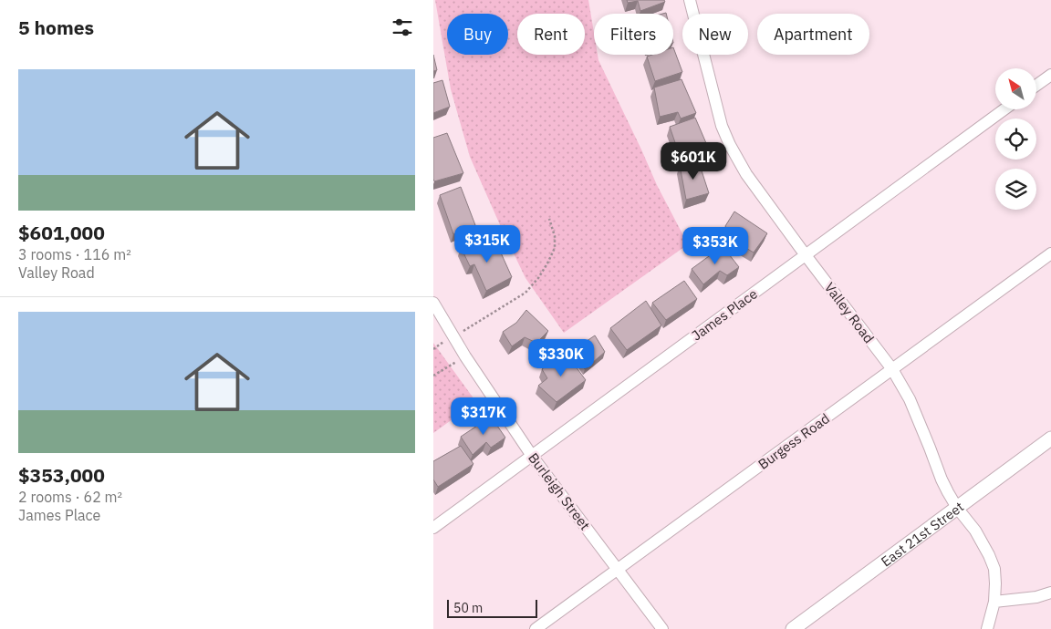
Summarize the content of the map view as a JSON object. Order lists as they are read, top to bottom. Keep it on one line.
{"streets":{"street":["Valley Road","James Place","Burgess Road","Burleigh Street","East 21st Street"]},"crossings":[["Valley Road","James Place"],["Valley Road","Burgess Road"],["Valley Road","East 21st Street"],["James Place","Burleigh Street"],["Burgess Road","Burleigh Street"]],"scale_bar":"50 m","north":"top left","page":{"heading":"5 homes","chip":["Buy","Rent","Filters","New","Apartment"],"list":[{"name":"$601,000","note":"3 rooms · 116 m² · Valley Road"},{"name":"$353,000","note":"2 rooms · 62 m² · James Place"}],"price":["$601K","$315K","$353K","$330K","$317K"],"scale":"50 m"}}
